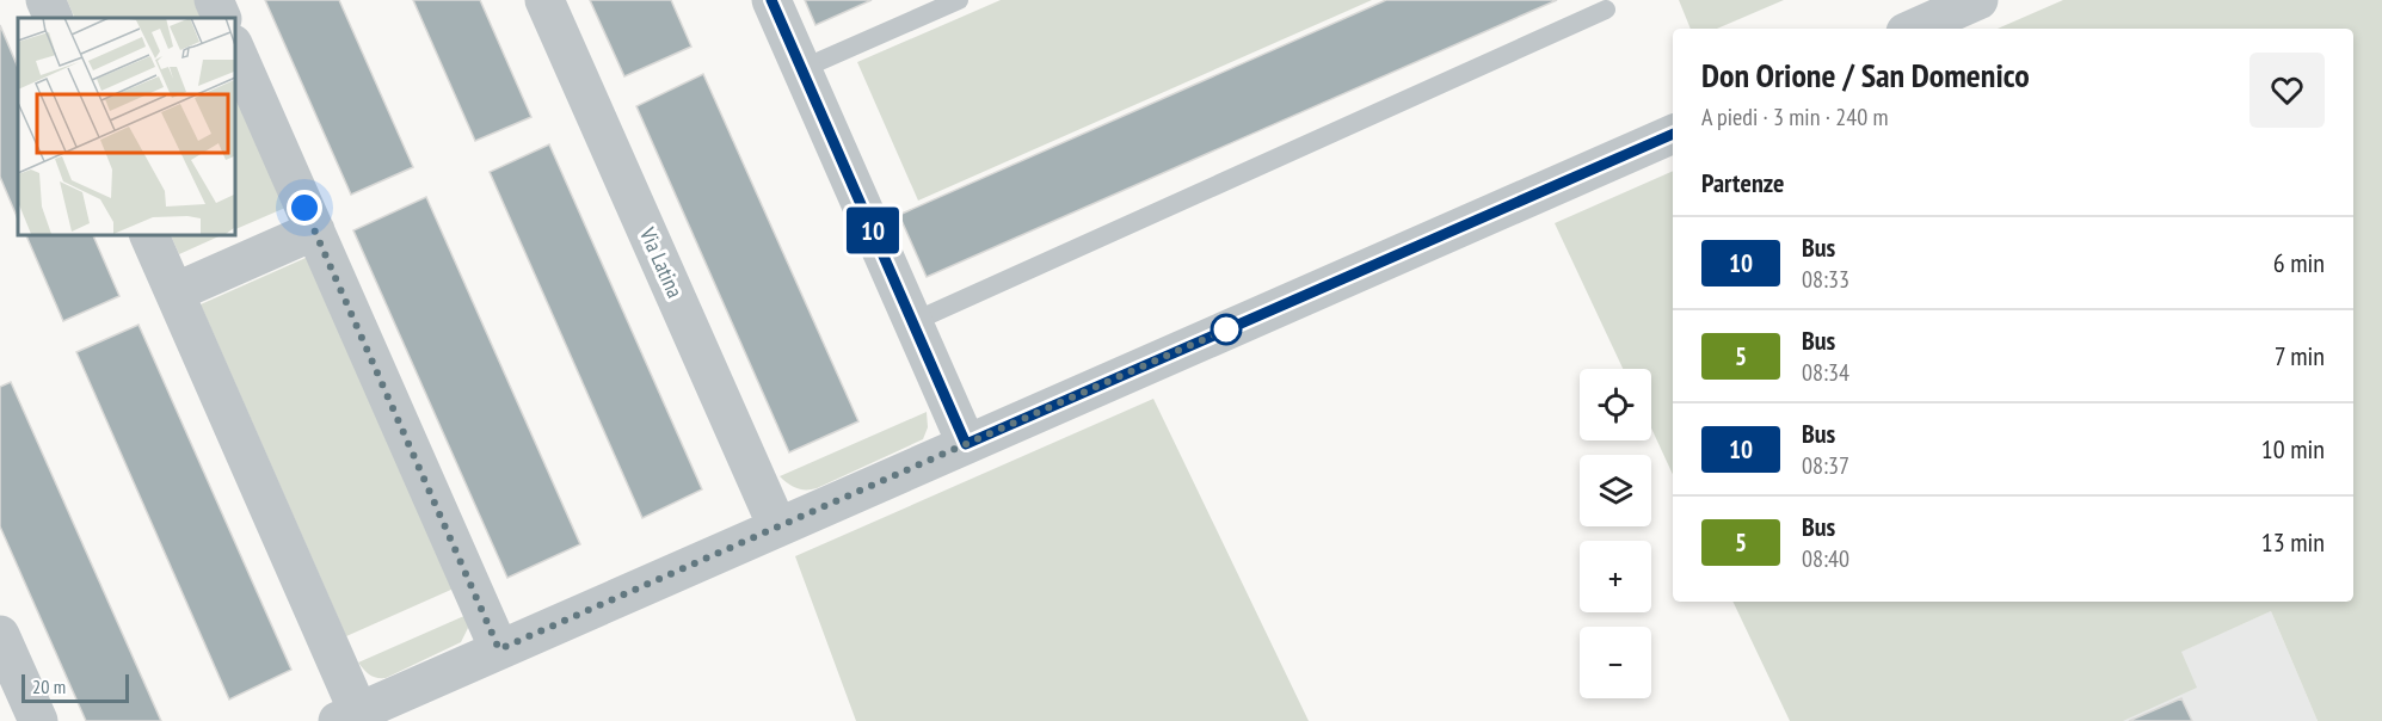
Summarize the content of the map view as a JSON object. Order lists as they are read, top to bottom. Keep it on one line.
{"streets":{"street":["Via Latina"]},"lines":["bus line 10"],"scale_bar":"20 m","page":{"on_map":"10","heading":[["Don Orione / San Domenico","A piedi · 3 min · 240 m"],"Partenze"],"list":[{"mark":"10","name":"Bus","note":"08:33","value":"6 min"},{"mark":"5","name":"Bus","note":"08:34","value":"7 min"},{"mark":"10","name":"Bus","note":"08:37","value":"10 min"},{"mark":"5","name":"Bus","note":"08:40","value":"13 min"}],"map_buttons":["+","−"],"scale":"20 m"}}
